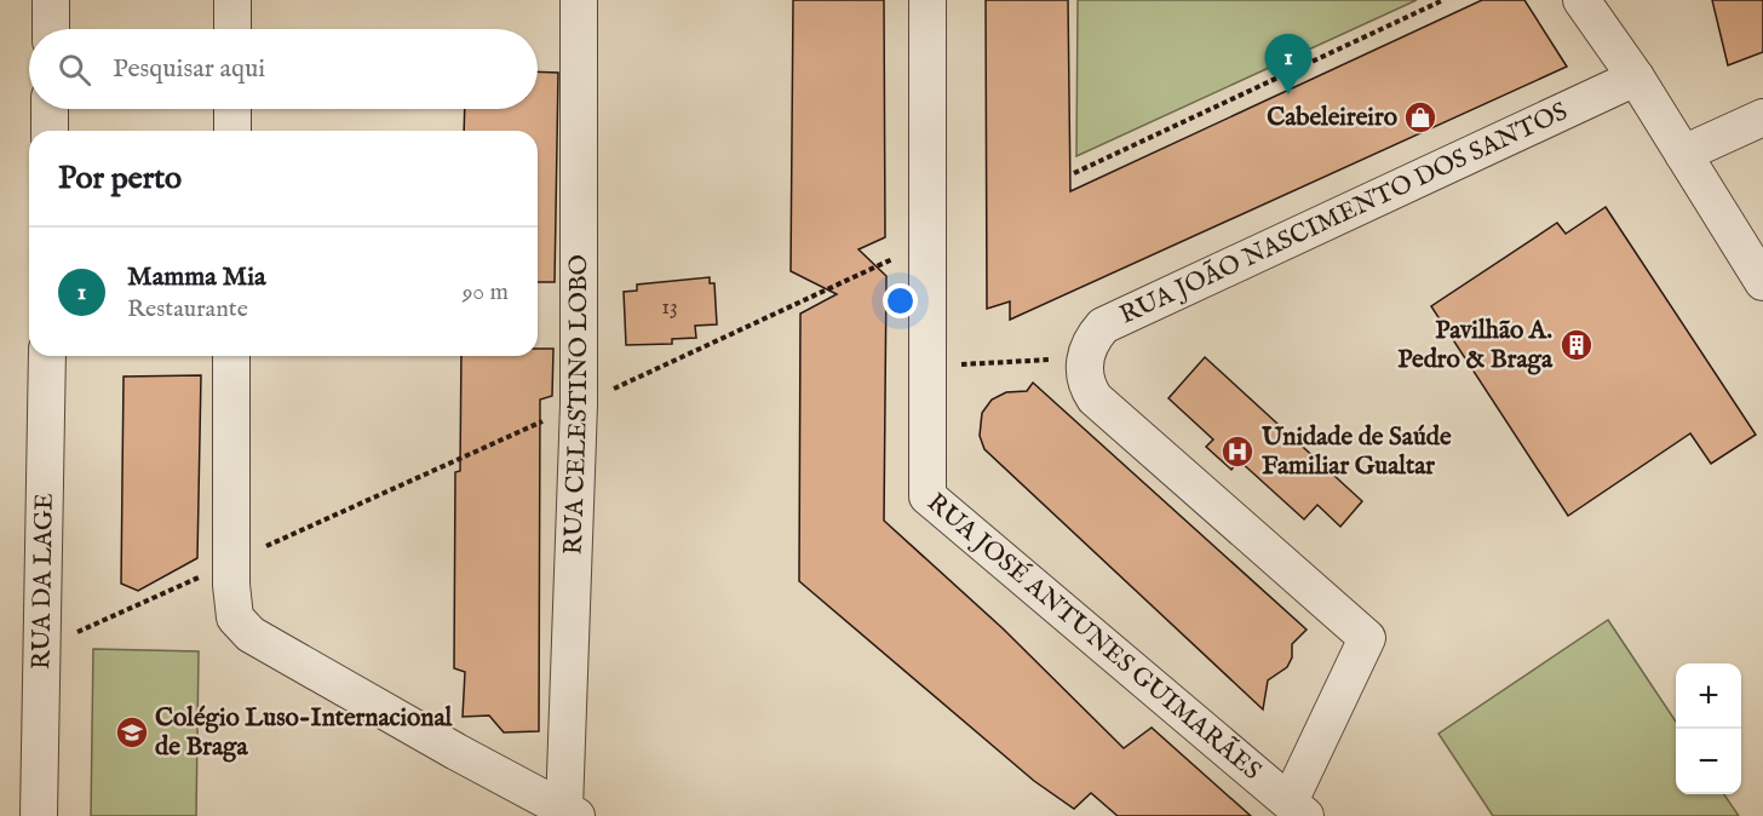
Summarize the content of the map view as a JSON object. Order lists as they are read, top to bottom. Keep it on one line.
{"streets":{"street":["RUA JOÃO NASCIMENTO DOS SANTOS","RUA CELESTINO LOBO","RUA DA LAGE","RUA JOSÉ ANTUNES GUIMARÃES"]},"places":{"shop":["Cabeleireiro"],"building":["Pavilhão A. Pedro & Braga"],"hospital":["Unidade de Saúde Familiar Gualtar"],"school or university":["Colégio Luso-Internacional de Braga"]},"house_numbers":["13"],"page":{"search":"Pesquisar aqui","pins":"1","heading":"Por perto","list":[{"mark":"1","name":"Mamma Mia","note":"Restaurante","value":"90 m"}],"map_buttons":["+","−"]}}
